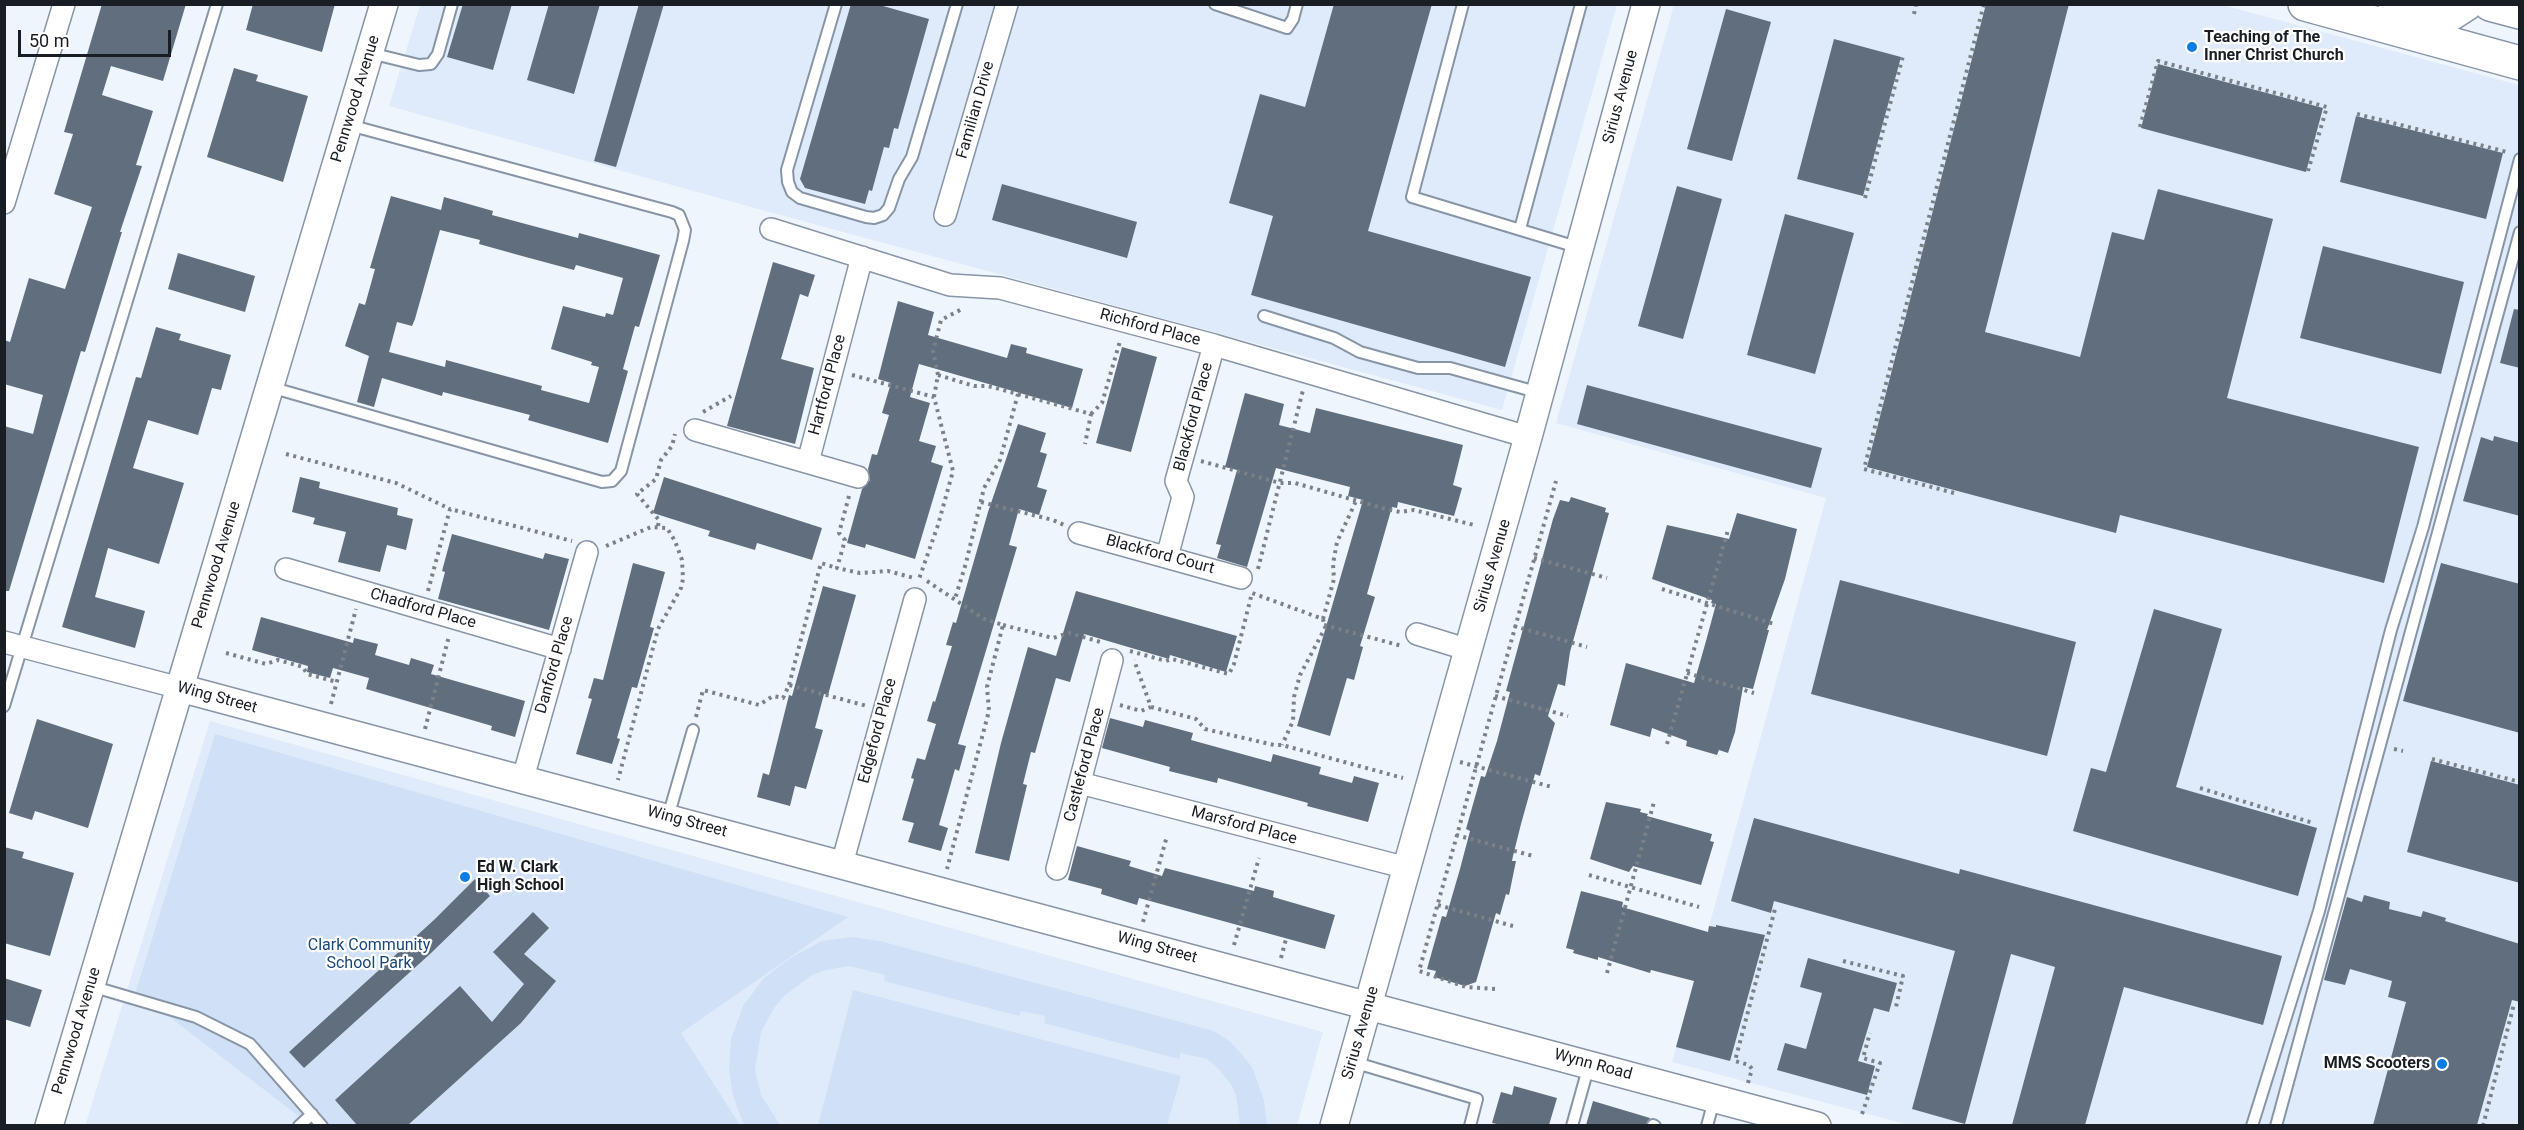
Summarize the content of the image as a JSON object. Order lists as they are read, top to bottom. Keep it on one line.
{"streets":{"street":["Sirius Avenue","Pennwood Avenue","Familian Drive","Richford Place","Hartford Place","Blackford Place","Blackford Court","Chadford Place","Danford Place","Wing Street","Edgeford Place","Castleford Place","Marsford Place","Wynn Road"]},"crossings":[["Sirius Avenue","Richford Place"],["Sirius Avenue","Wing Street"],["Sirius Avenue","Marsford Place"],["Sirius Avenue","Wynn Road"],["Pennwood Avenue","Wing Street"],["Richford Place","Hartford Place"],["Richford Place","Blackford Place"],["Blackford Place","Blackford Court"],["Chadford Place","Danford Place"],["Danford Place","Wing Street"],["Wing Street","Edgeford Place"],["Wing Street","Wynn Road"],["Castleford Place","Marsford Place"]],"parks":["Clark Community School Park"],"places":["Teaching of The Inner Christ Church","Ed W. Clark High School","MMS Scooters"],"scale_bar":"50 m"}
